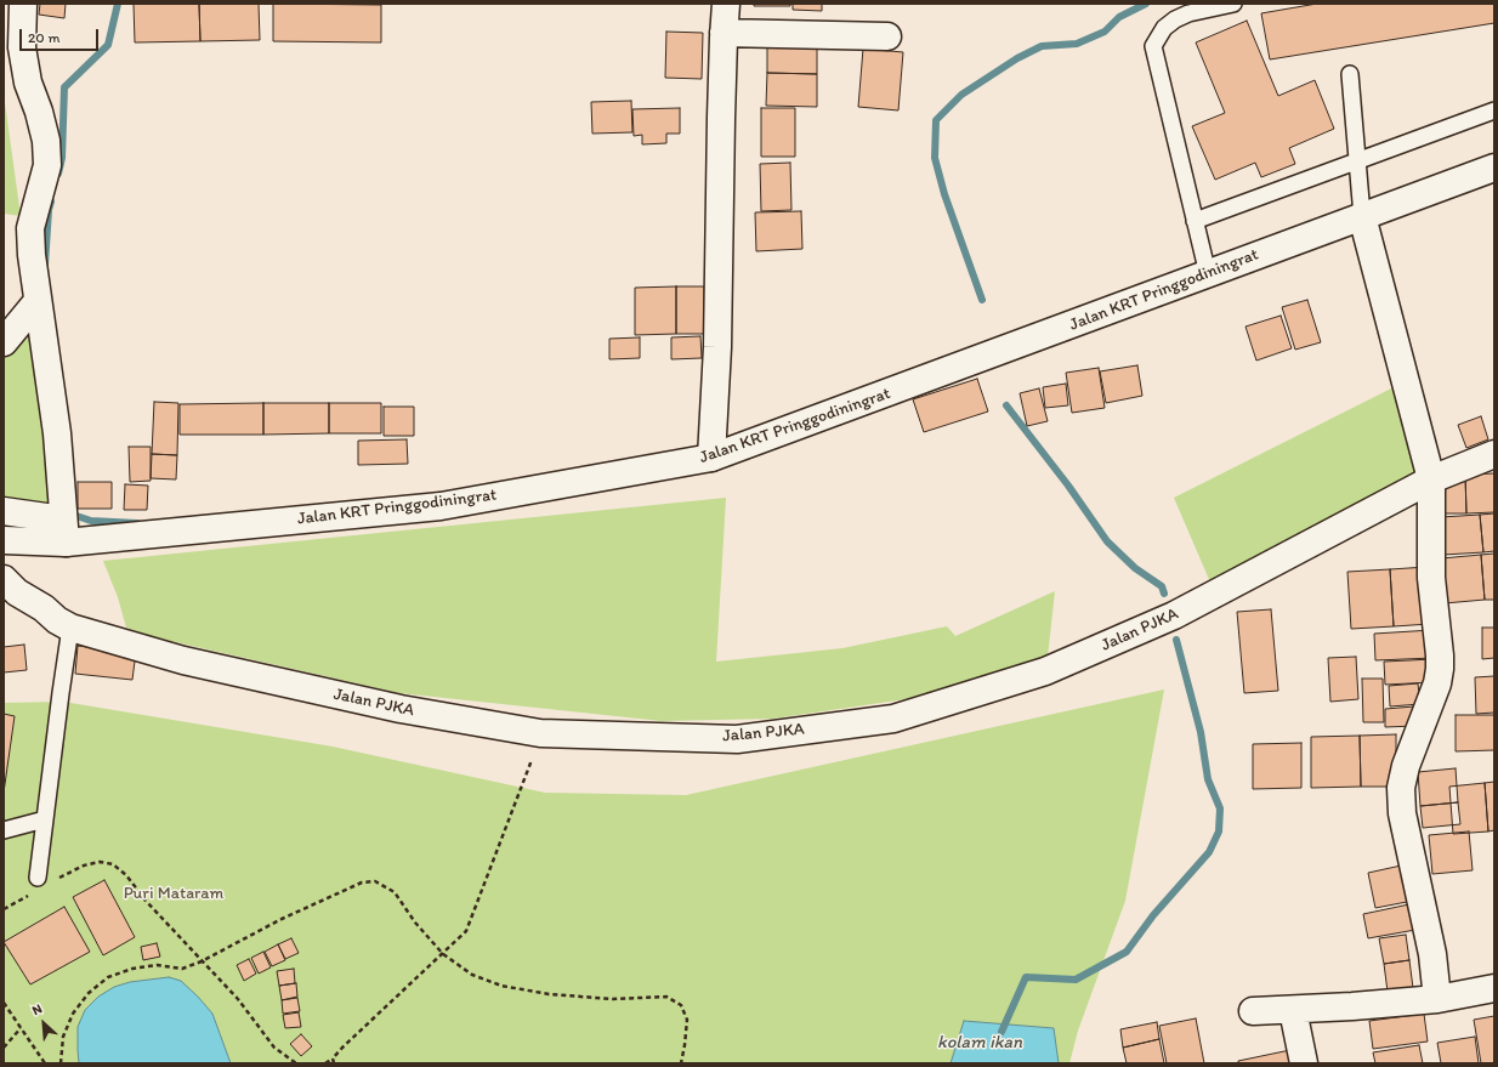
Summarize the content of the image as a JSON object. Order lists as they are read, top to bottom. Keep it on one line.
{"streets":{"main road":["Jalan KRT Pringgodiningrat","Jalan PJKA"]},"water":["kolam ikan"],"parks":["Puri Mataram"],"scale_bar":"20 m","north":"top left"}
